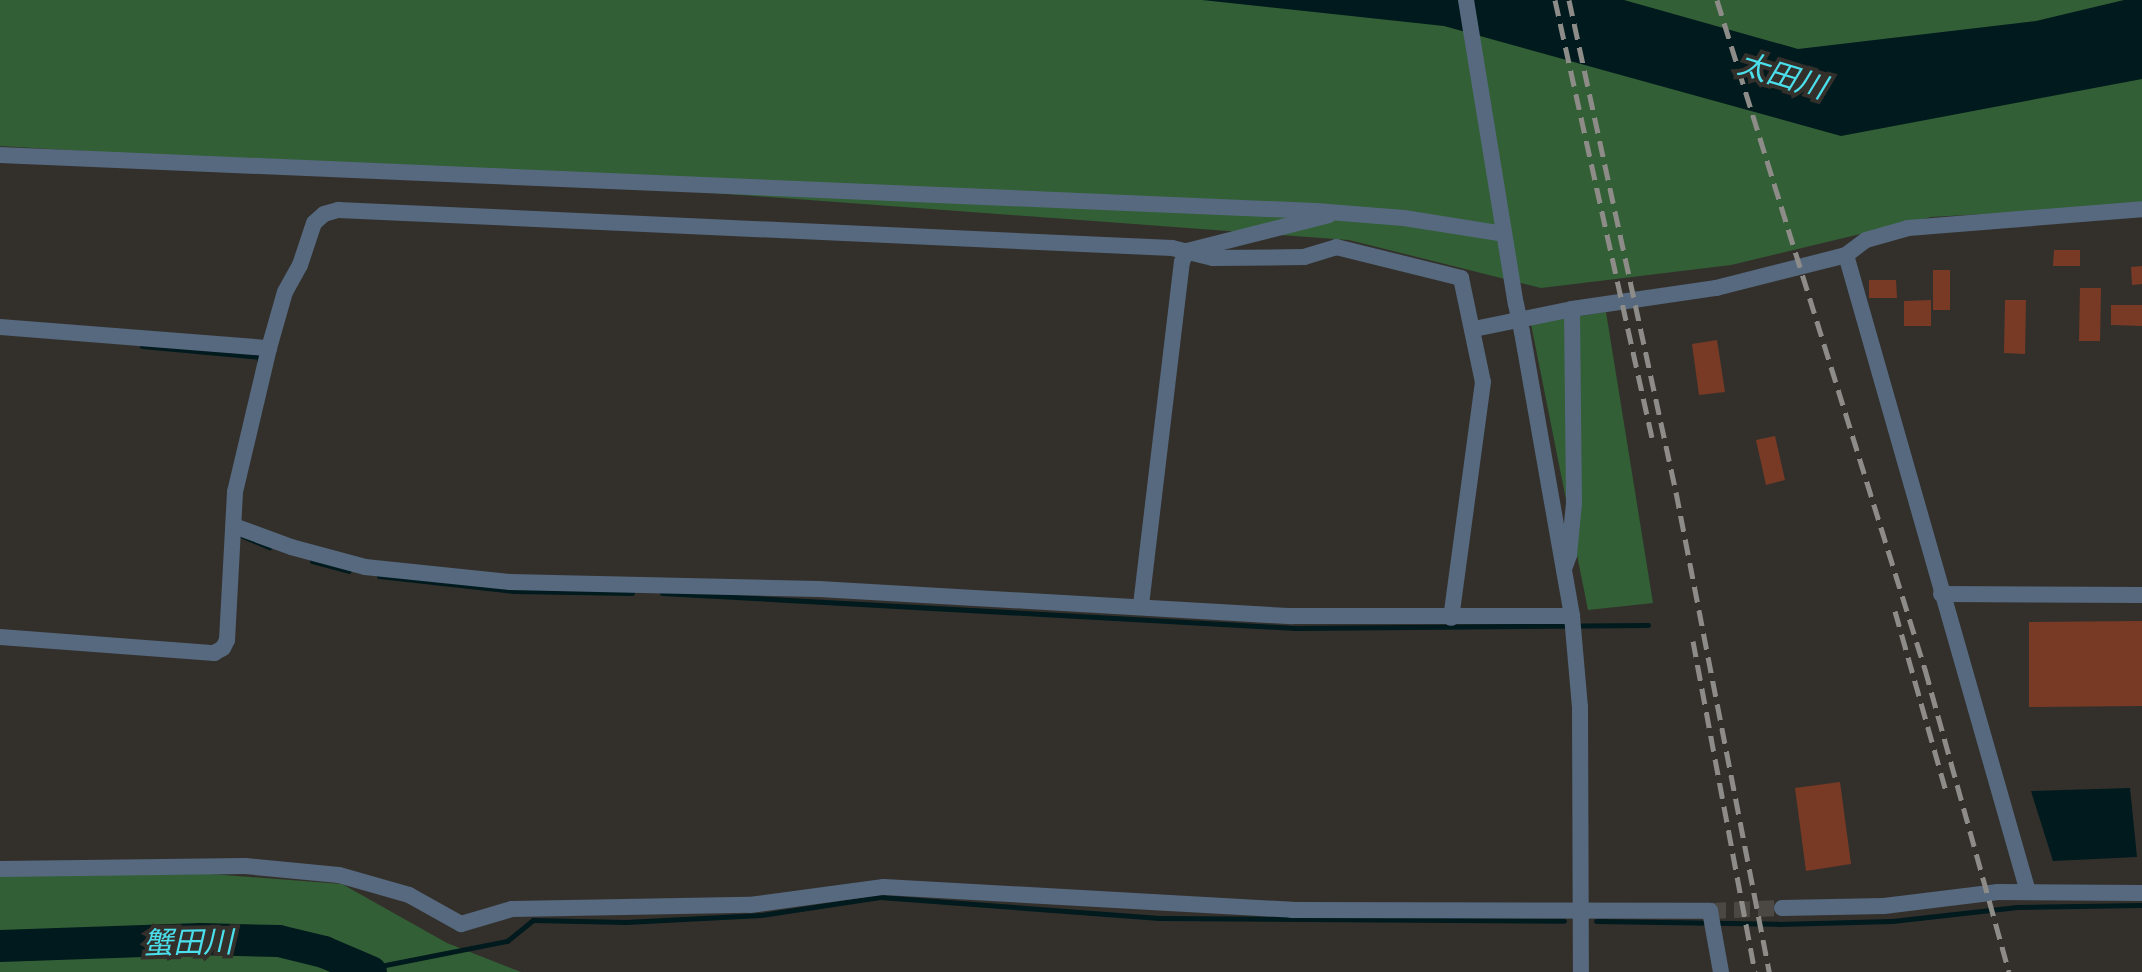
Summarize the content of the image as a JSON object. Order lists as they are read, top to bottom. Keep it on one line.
{"water":["太田川","蟹田川"]}
